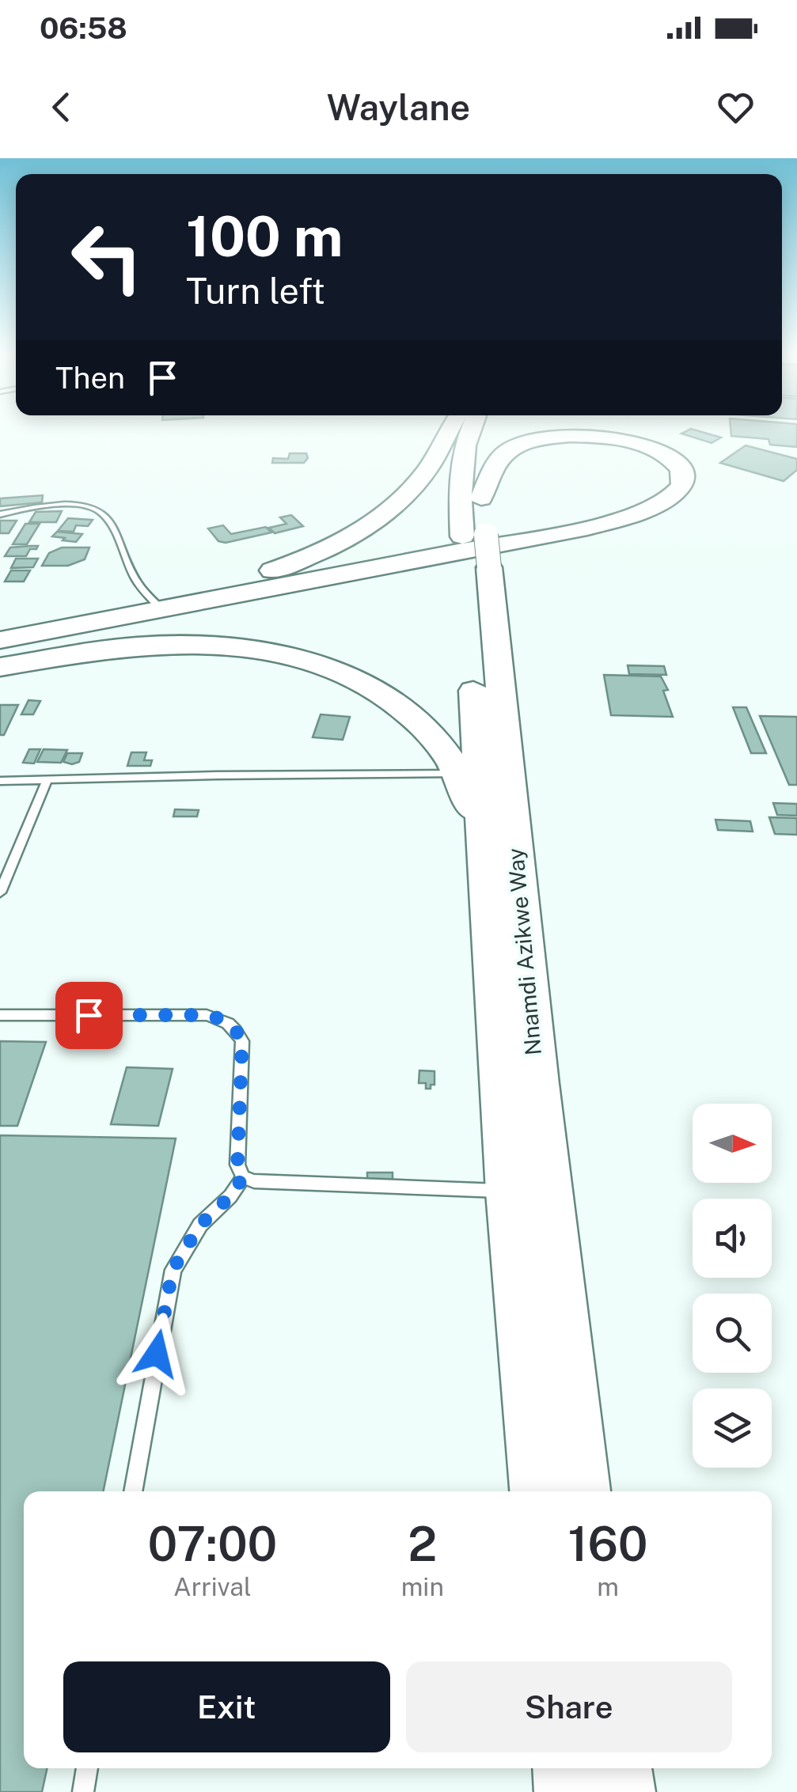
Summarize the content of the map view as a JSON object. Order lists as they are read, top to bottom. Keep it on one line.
{"streets":{"highway":["Nnamdi Azikwe Way"]},"north":"right","page":{"status":"06:58","header":"Waylane","turn":["100 m","Turn left"],"then":"Then","eta":["07:00","Arrival","2","min","160","m"],"buttons":["Exit","Share"]}}
